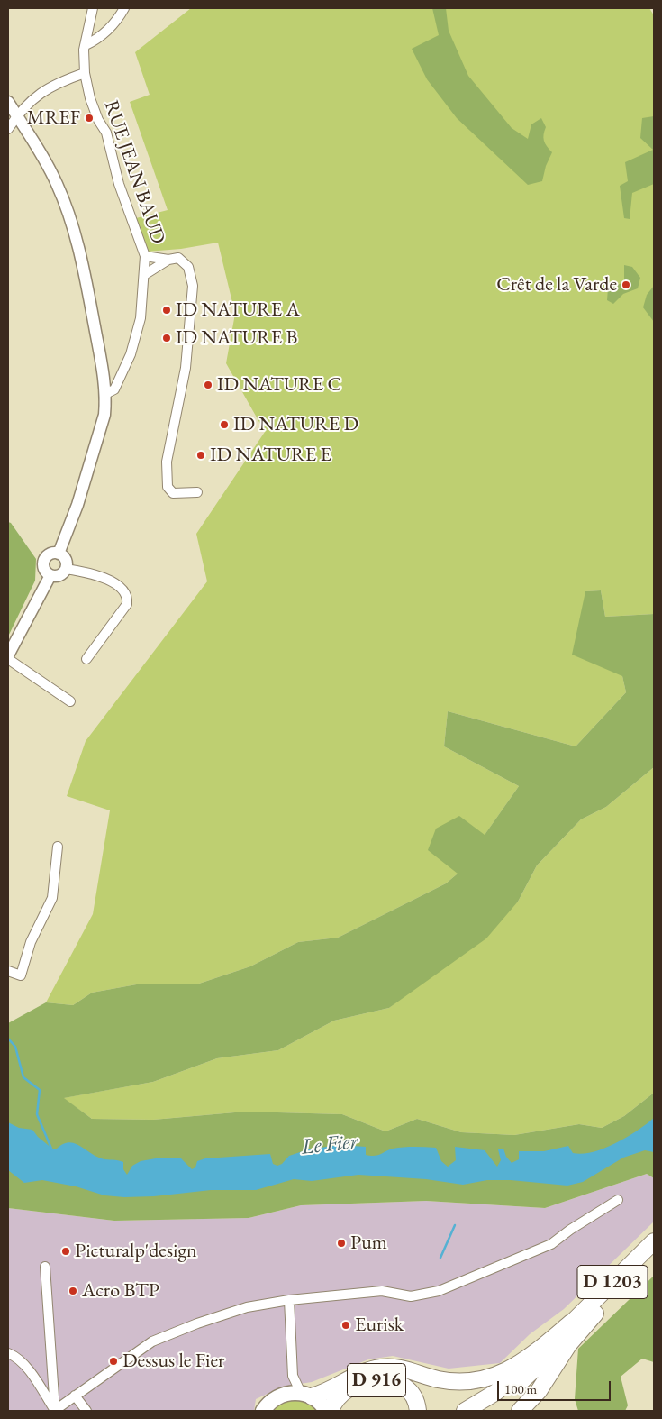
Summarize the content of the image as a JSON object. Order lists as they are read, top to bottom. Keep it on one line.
{"streets":{"highway":["D 1203","D 916"],"street":["RUE JEAN BAUD"]},"water":["Le Fier"],"places":["MREF","Crêt de la Varde","ID NATURE A","ID NATURE B","ID NATURE C","ID NATURE D","ID NATURE E","Pum","Picturalp'design","Acro BTP","Eurisk","Dessus le Fier"],"scale_bar":"100 m"}
